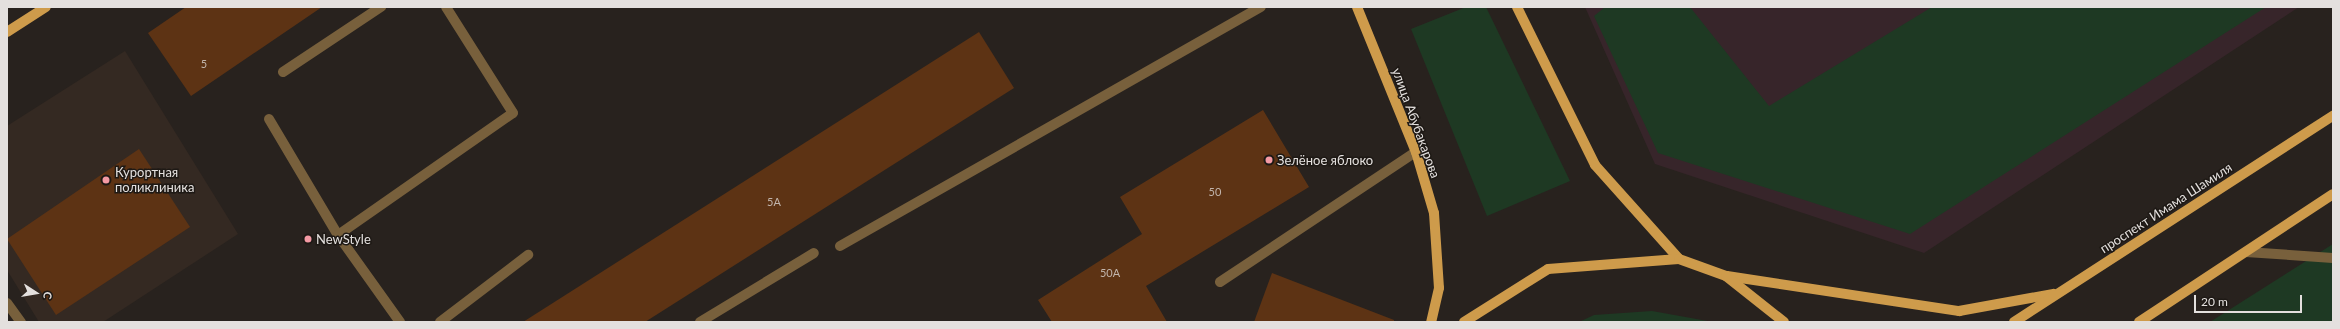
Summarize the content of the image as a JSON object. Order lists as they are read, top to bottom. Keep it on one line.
{"streets":{"main road":["улица Абубакарова","проспект Имама Шамиля"]},"places":["Зелёное яблоко","Курортная поликлиника","NewStyle"],"house_numbers":["5","50","5А","50А"],"scale_bar":"20 m","north":"right"}
